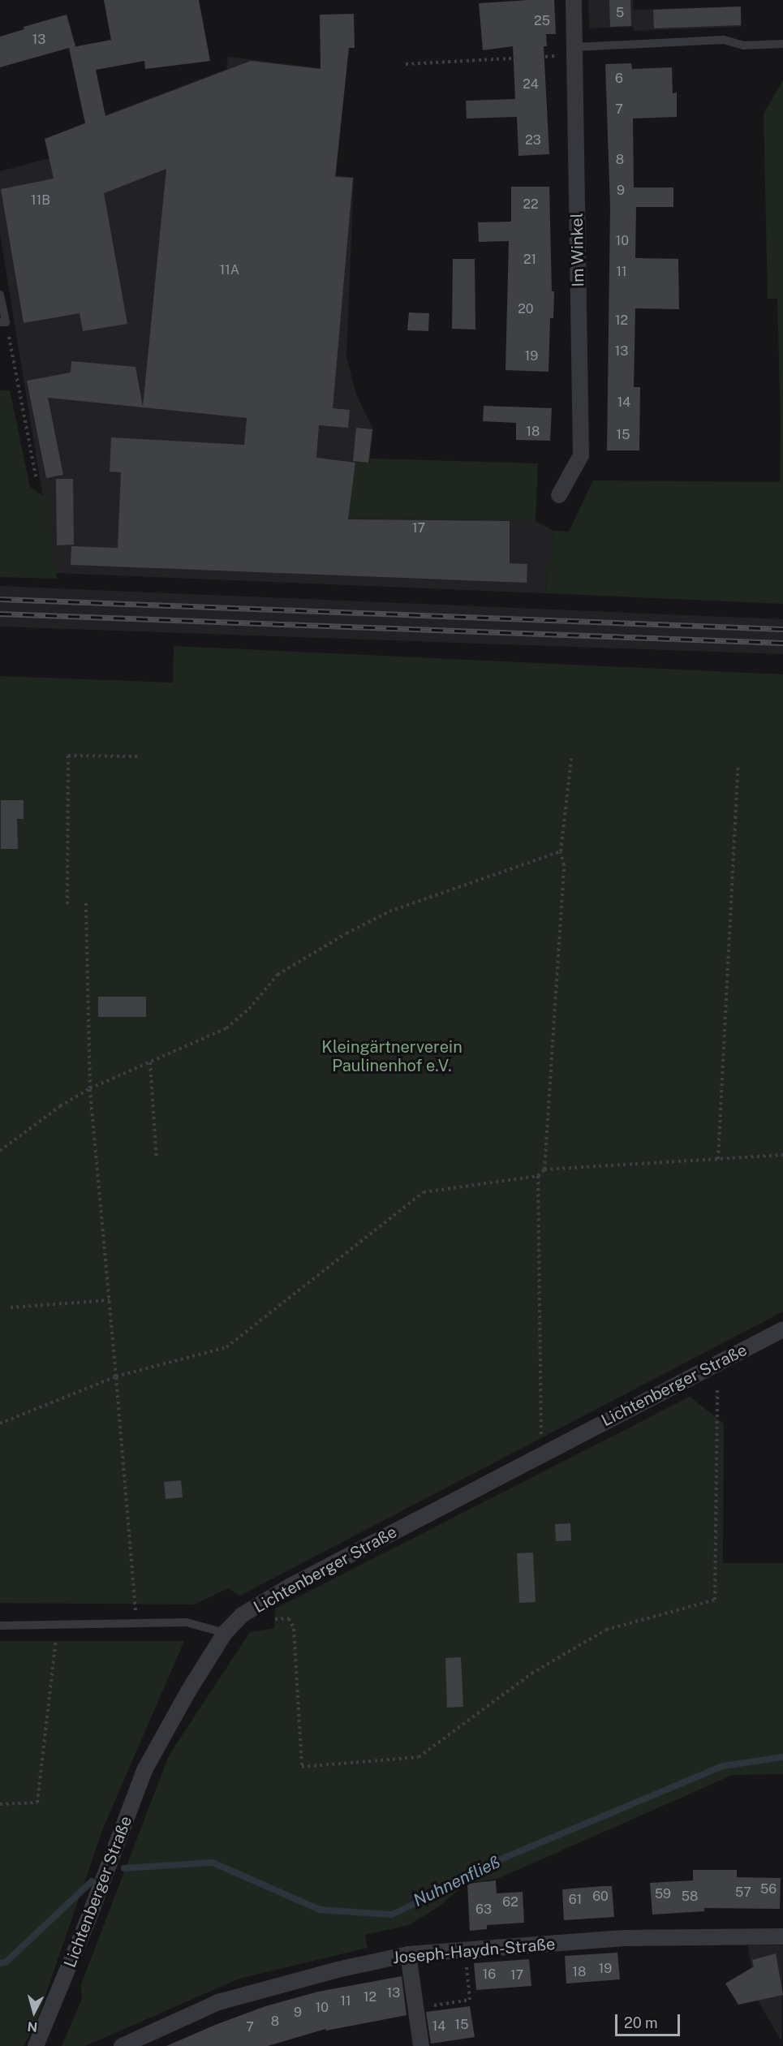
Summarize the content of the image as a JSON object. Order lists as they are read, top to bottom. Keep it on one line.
{"streets":{"street":["Im Winkel","Lichtenberger Straße","Joseph-Haydn-Straße"]},"water":["Nuhnenfließ"],"parks":["Kleingärtnerverein Paulinenhof e.V."],"house_numbers":["5","25","13","6","24","7","23","8","9","11B","22","10","21","11A","11","20","12","13","19","14","18","15","17","56","57","59","60","58","61","62","63","19","18","16","17","13","12","11","10","9","8","15","14","7"],"scale_bar":"20 m","north":"bottom"}
